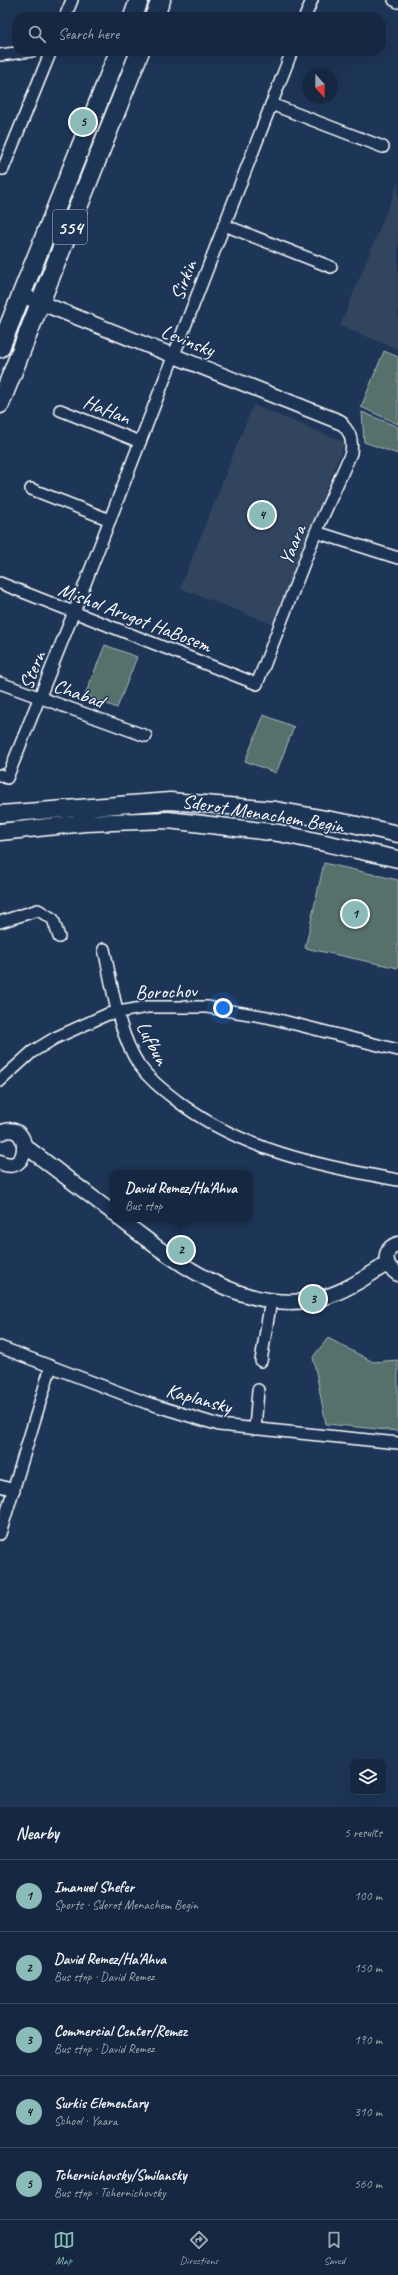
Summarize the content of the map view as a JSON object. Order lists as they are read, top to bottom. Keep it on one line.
{"streets":{"main road":["554","Sderot Menachem Begin"],"street":["Sirkin","Levinsky","HaHan","Yaara","Mishol Arugot HaBosem","Stern","Chabad","Borochov","Lufbun","Kaplansky"]},"crossings":[["554","Levinsky"],["Sirkin","Levinsky"],["Sirkin","HaHan"],["Sirkin","Mishol Arugot HaBosem"],["Sirkin","Stern"],["Levinsky","Yaara"],["Yaara","Mishol Arugot HaBosem"],["Mishol Arugot HaBosem","Stern"],["Stern","Chabad"],["Borochov","Lufbun"]],"north":"bottom","page":{"search":"Search here","pins":["5","4","1","2","3"],"popup":["David Remez/Ha'Ahva","Bus stop"],"heading":["Nearby","5 results"],"list":[{"mark":"1","name":"Imanuel Shefer","note":"Sports · Sderot Menachem Begin","value":"100 m"},{"mark":"2","name":"David Remez/Ha'Ahva","note":"Bus stop · David Remez","value":"150 m"},{"mark":"3","name":"Commercial Center/Remez","note":"Bus stop · David Remez","value":"190 m"},{"mark":"4","name":"Surkis Elementary","note":"School · Yaara","value":"310 m"},{"mark":"5","name":"Tchernichovsky/Smilansky","note":"Bus stop · Tchernichovsky","value":"560 m"}],"nav":["Map","Directions","Saved"]}}
